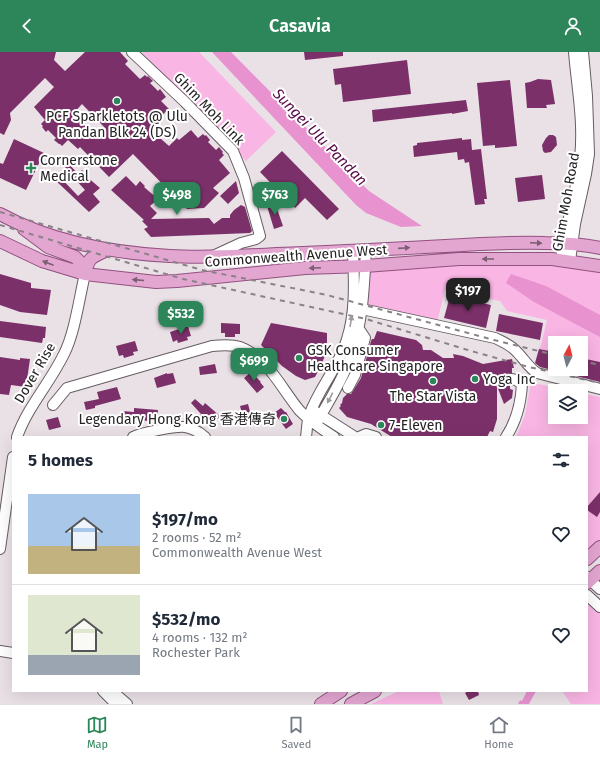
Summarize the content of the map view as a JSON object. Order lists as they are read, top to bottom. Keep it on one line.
{"streets":{"main road":["Commonwealth Avenue West"],"street":["Ghim Moh Link","Ghim Moh Road","Dover Rise"]},"crossings":[["Ghim Moh Link","Commonwealth Avenue West"],["Ghim Moh Road","Commonwealth Avenue West"],["Commonwealth Avenue West","Dover Rise"]],"water":["Sungei Ulu Pandan"],"places":{"other":["PCF Sparkletots @ Ulu Pandan Blk 24 (DS)","GSK Consumer Healthcare Singapore","Yoga Inc","The Star Vista","Legendary Hong Kong 香港傳奇","7-Eleven"],"health":["Cornerstone Medical"]},"north":"top","page":{"header":"Casavia","price":["$498","$763","$197","$532","$699"],"heading":"5 homes","list":[{"name":"$197/mo","note":"2 rooms · 52 m² · Commonwealth Avenue West"},{"name":"$532/mo","note":"4 rooms · 132 m² · Rochester Park"}],"tabs":["Map","Saved","Home"]}}
